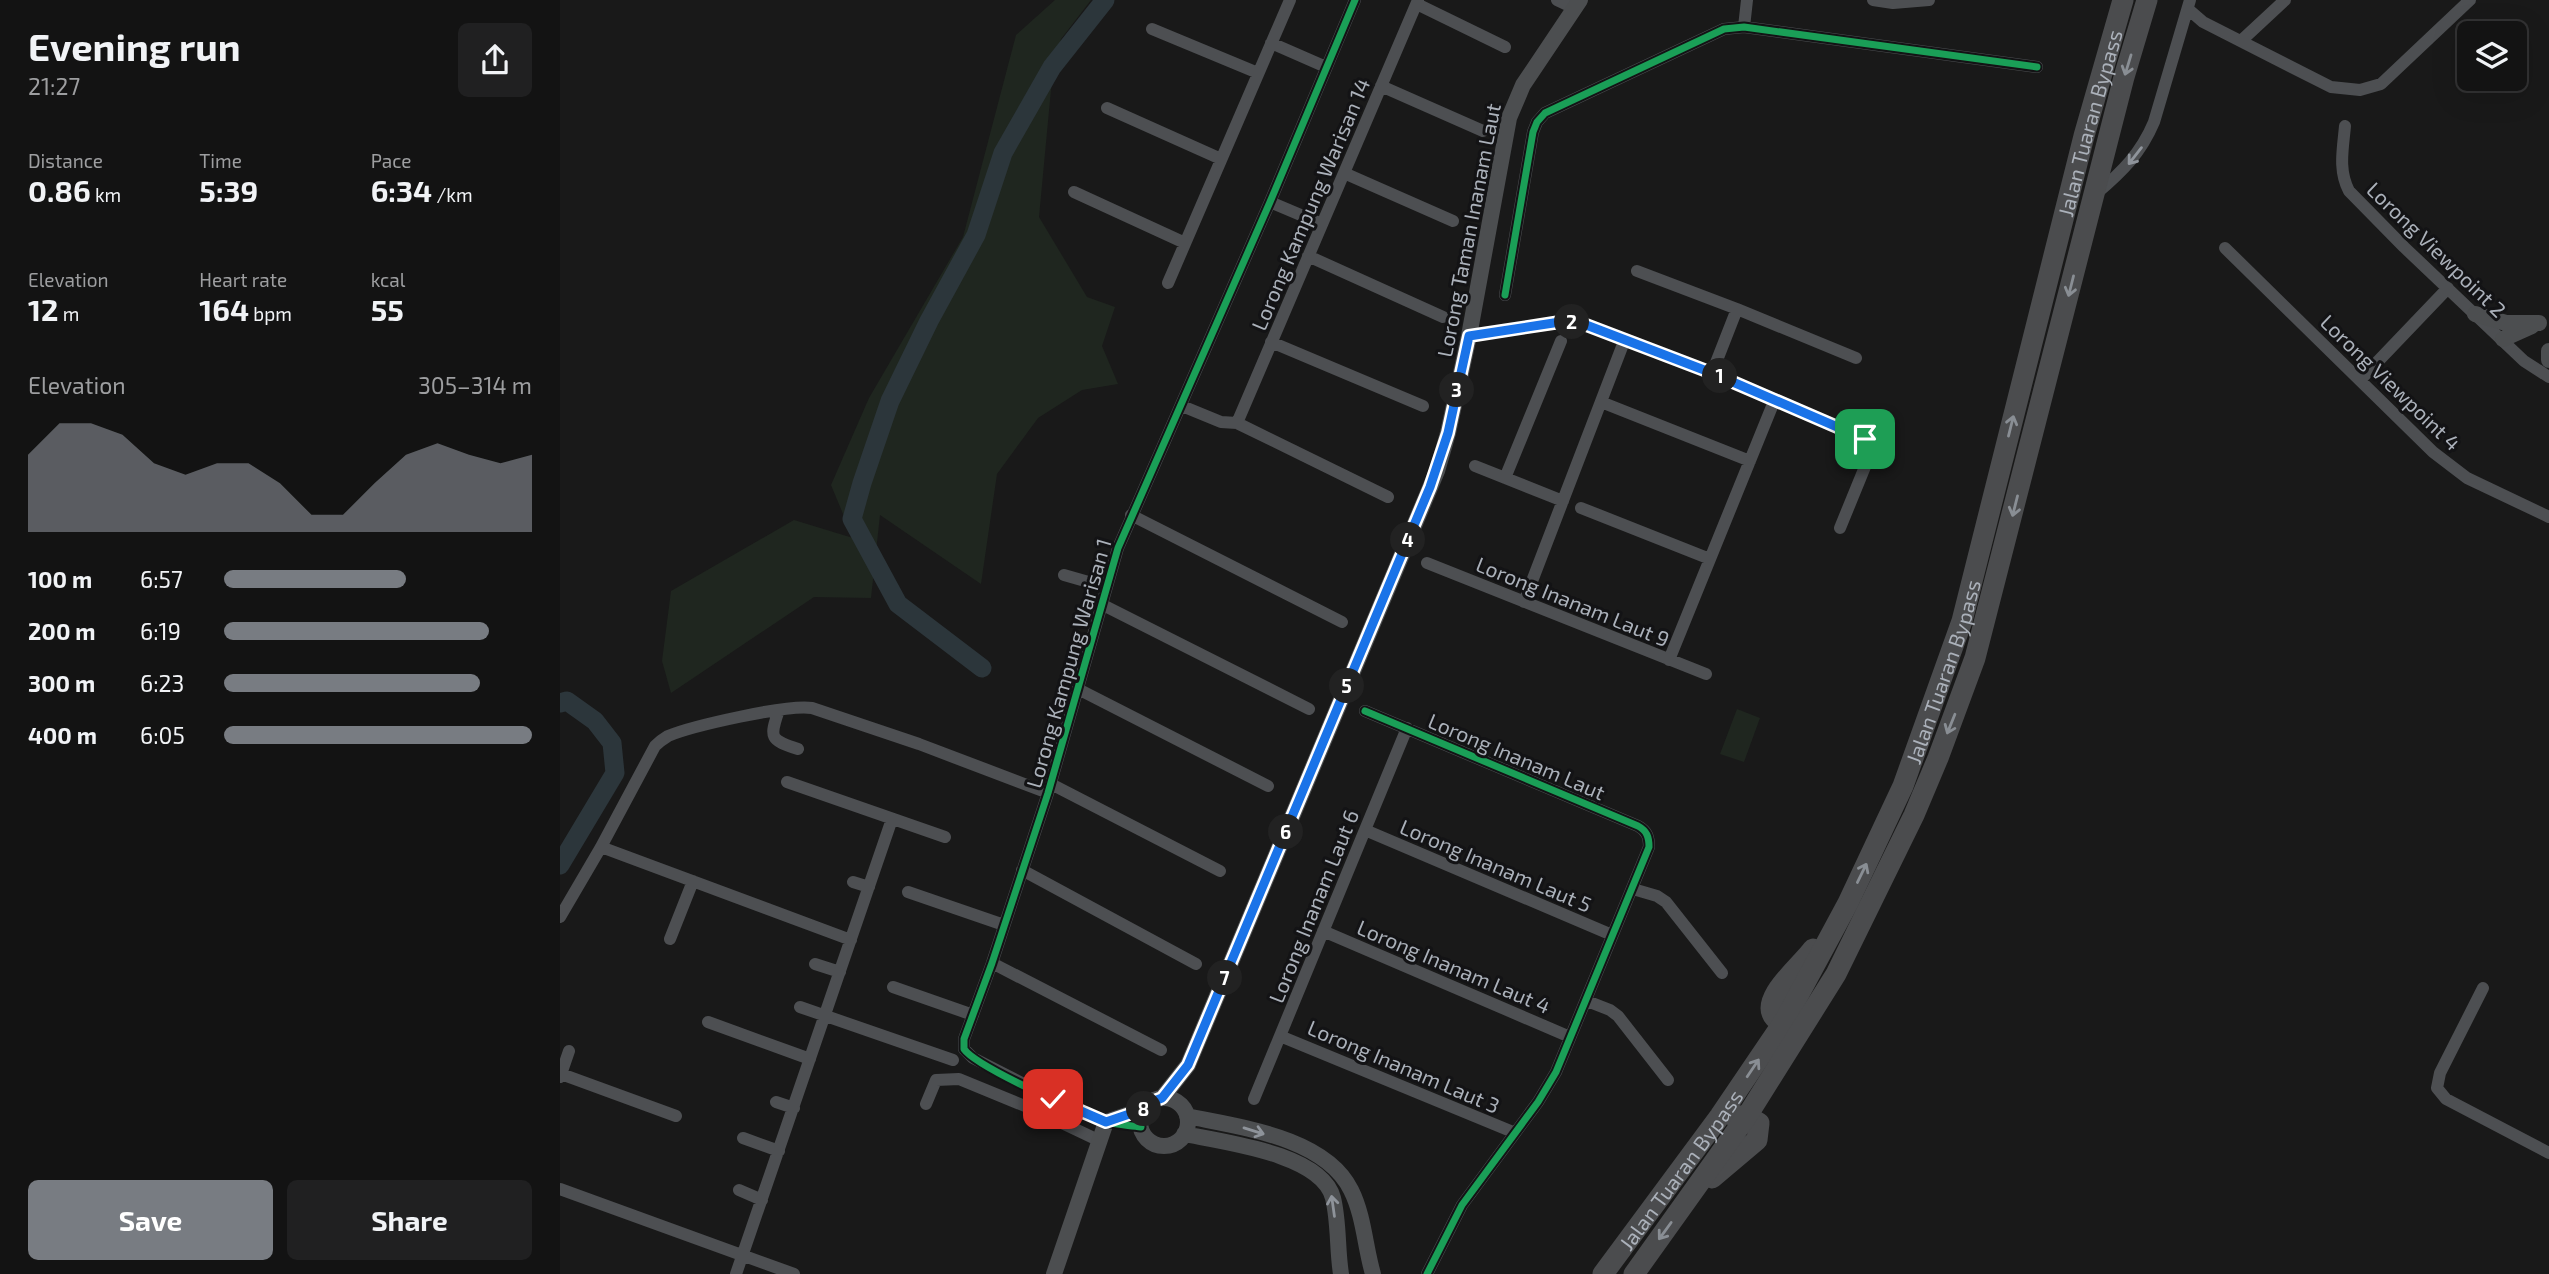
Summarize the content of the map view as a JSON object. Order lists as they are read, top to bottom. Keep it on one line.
{"streets":{"highway":["Jalan Tuaran Bypass"],"main road":["Lorong Taman Inanam Laut","Lorong Kampung Warisan 1"],"street":["Lorong Kampung Warisan 14","Lorong Viewpoint 2","Lorong Viewpoint 4","Lorong Inanam Laut 9","Lorong Inanam Laut","Lorong Inanam Laut 5","Lorong Inanam Laut 6","Lorong Inanam Laut 4","Lorong Inanam Laut 3"]},"crossings":[["Lorong Taman Inanam Laut","Lorong Kampung Warisan 1"],["Lorong Inanam Laut","Lorong Inanam Laut 6"],["Lorong Inanam Laut 5","Lorong Inanam Laut 6"],["Lorong Inanam Laut 6","Lorong Inanam Laut 4"],["Lorong Inanam Laut 6","Lorong Inanam Laut 3"]],"page":{"heading":["Evening run","21:27"],"stats":[["Distance","0.86 km"],["Time","5:39"],["Pace","6:34 /km"],["Elevation","12 m"],["Heart rate","164 bpm"],["kcal","55"]],"pins":["2","1","3","4","5","6","7","8"],"chart":["Elevation","305–314 m"],"list":[{"name":"100 m","note":"6:57"},{"name":"200 m","note":"6:19"},{"name":"300 m","note":"6:23"},{"name":"400 m","note":"6:05"}],"buttons":["Save","Share"]}}
